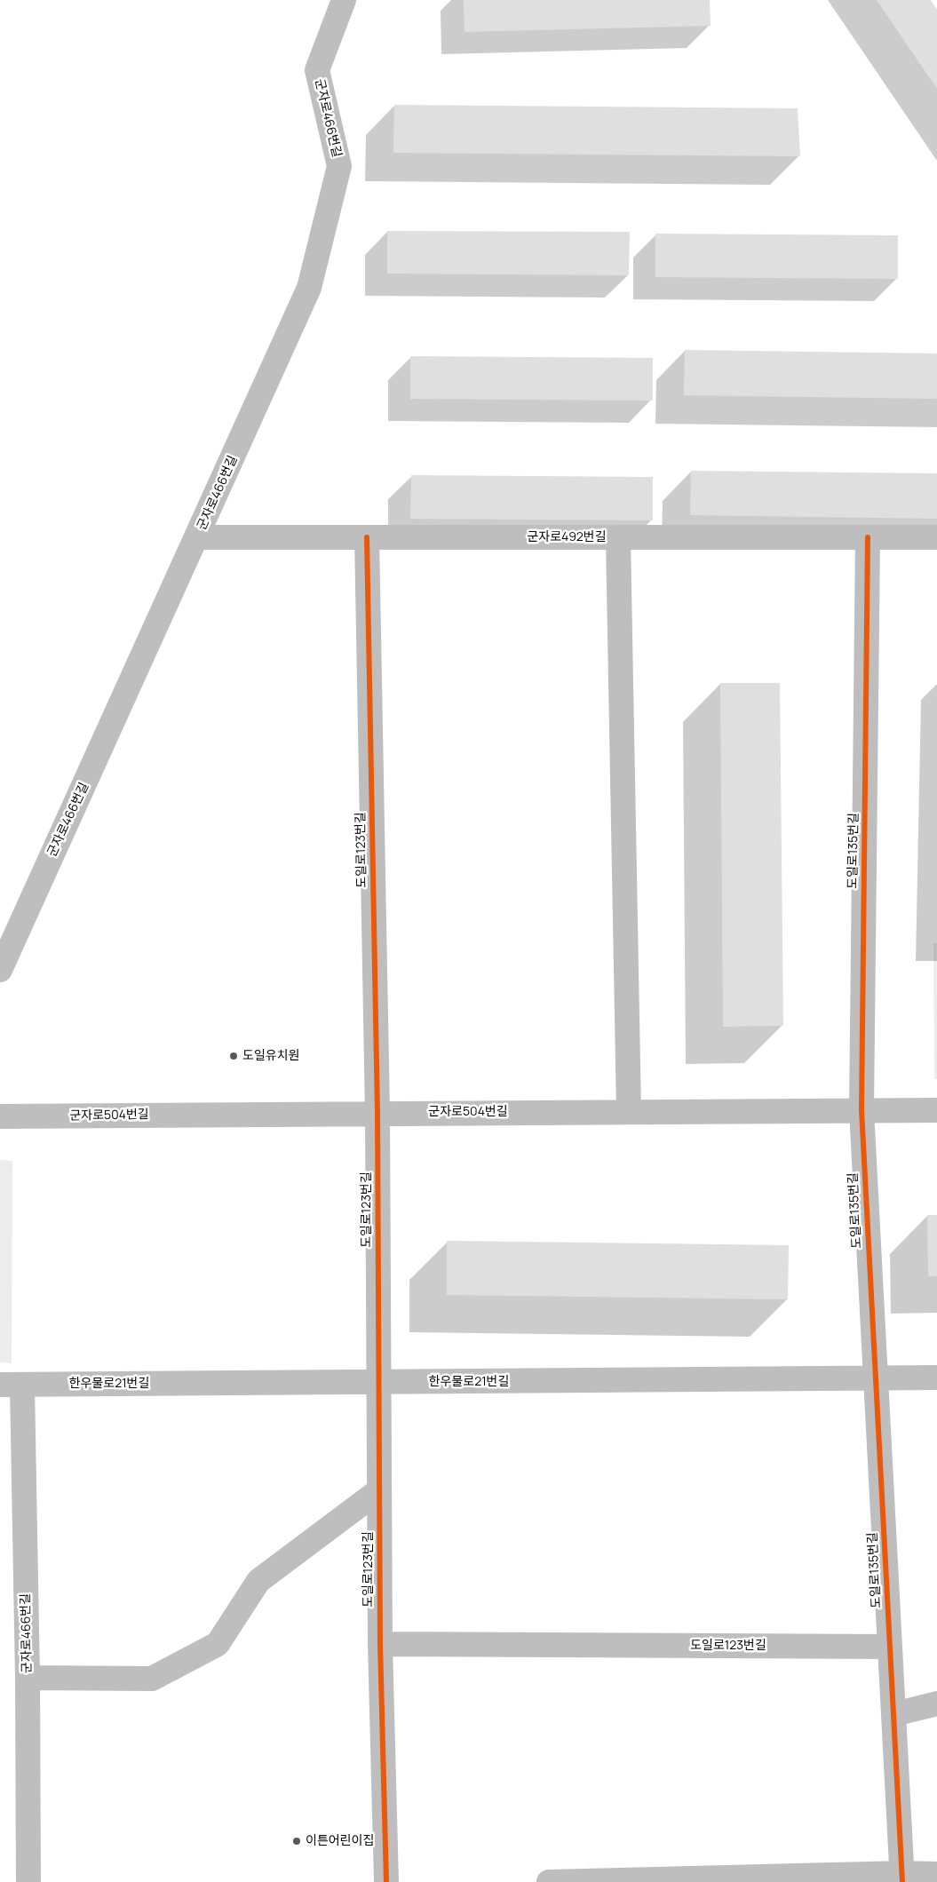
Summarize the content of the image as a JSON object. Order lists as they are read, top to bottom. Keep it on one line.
{"streets":{"street":["군자로466번길","군자로492번길","도일로123번길","도일로135번길","군자로504번길","한우물로21번길"]},"crossings":[["군자로466번길","군자로492번길"],["군자로466번길","한우물로21번길"],["군자로492번길","도일로123번길"],["군자로492번길","도일로135번길"],["도일로123번길","도일로135번길"],["도일로123번길","군자로504번길"],["도일로123번길","한우물로21번길"],["도일로135번길","군자로504번길"],["도일로135번길","한우물로21번길"]],"places":["도일유치원","이튼어린이집"]}
